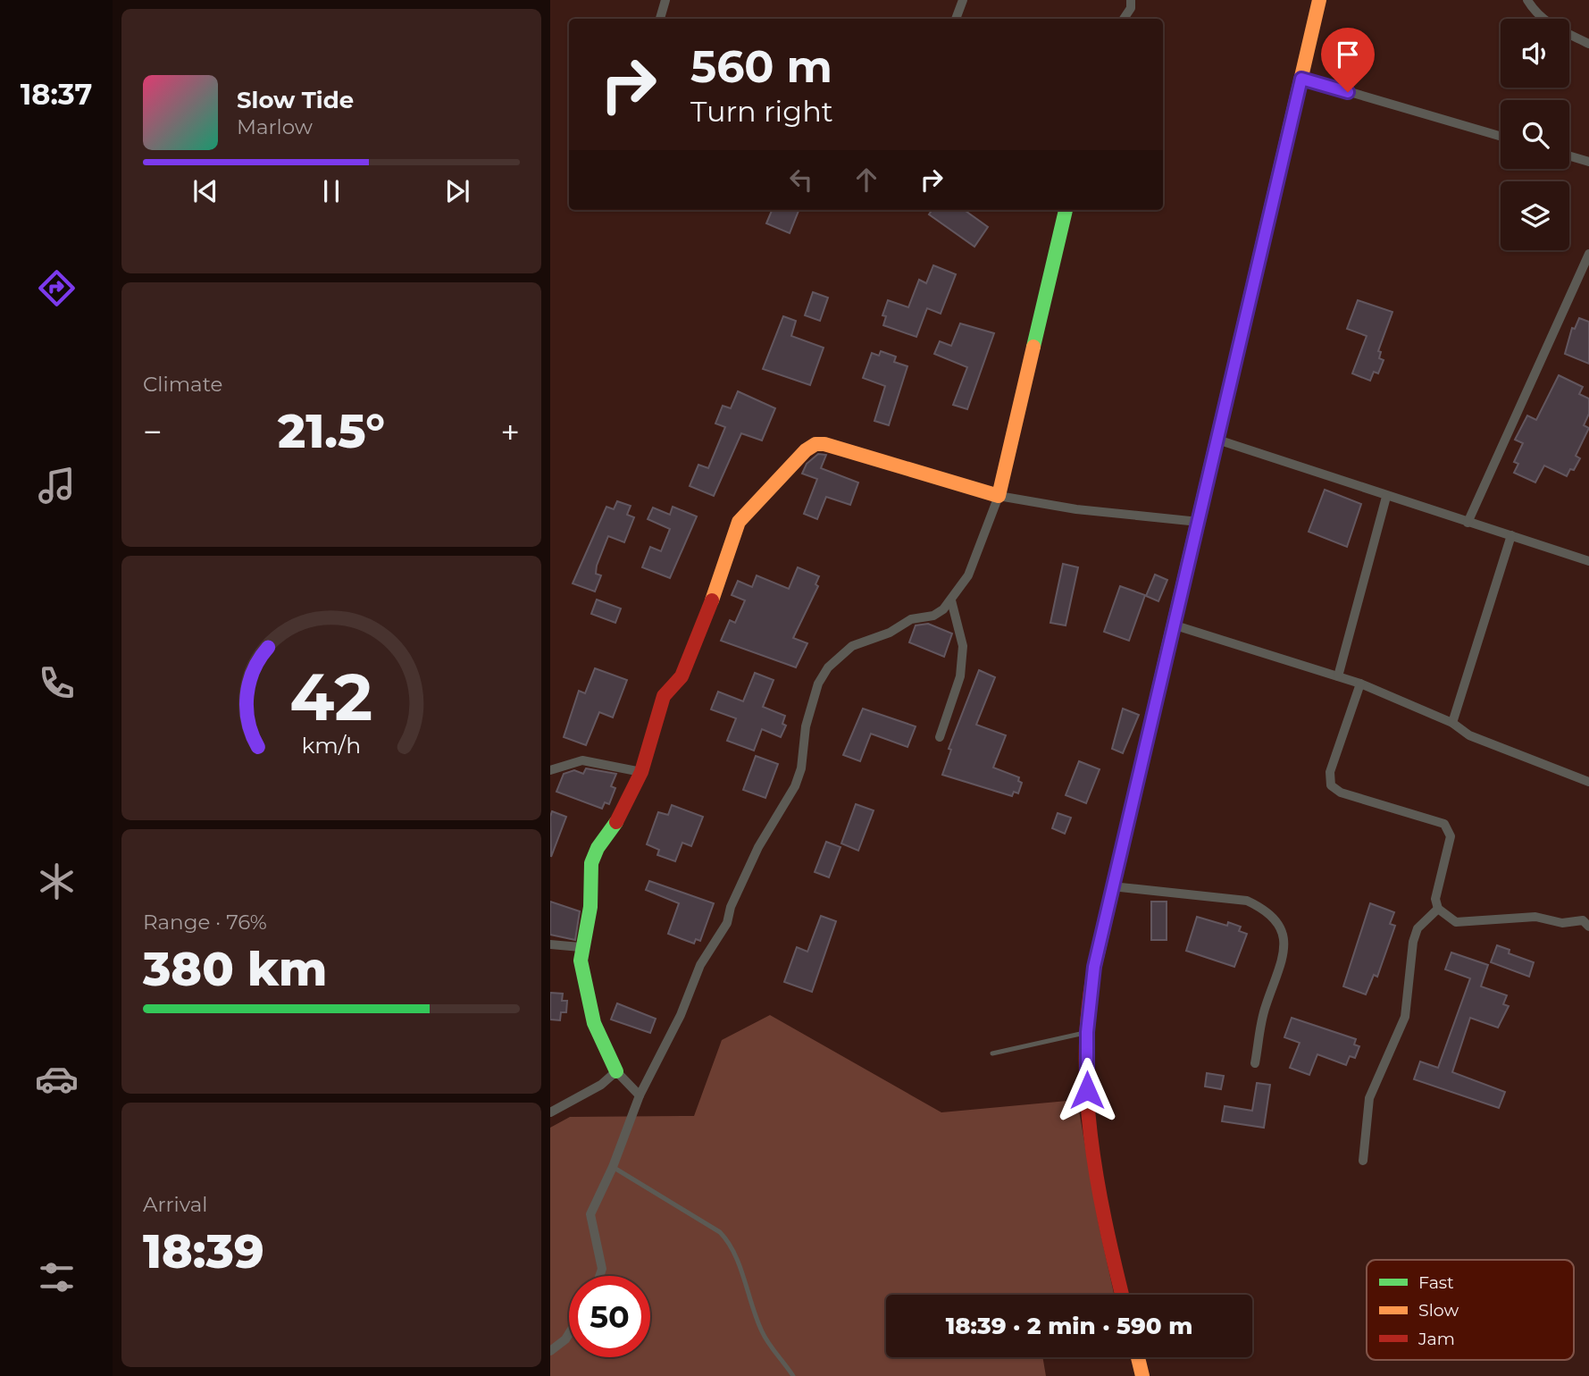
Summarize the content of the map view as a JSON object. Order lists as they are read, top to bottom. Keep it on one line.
{"legend":["Fast","Slow","Jam"],"page":{"tabs":"18:37","turn":["560 m","Turn right"],"song":["Slow Tide","Marlow"],"tile":["Climate",["Range · 76%","380 km"],["Arrival","18:39"]],"heat":["−","21.5°","+"],"limit":"50","trip":"18:39 · 2 min · 590 m","gauge":["42","km/h"]}}
